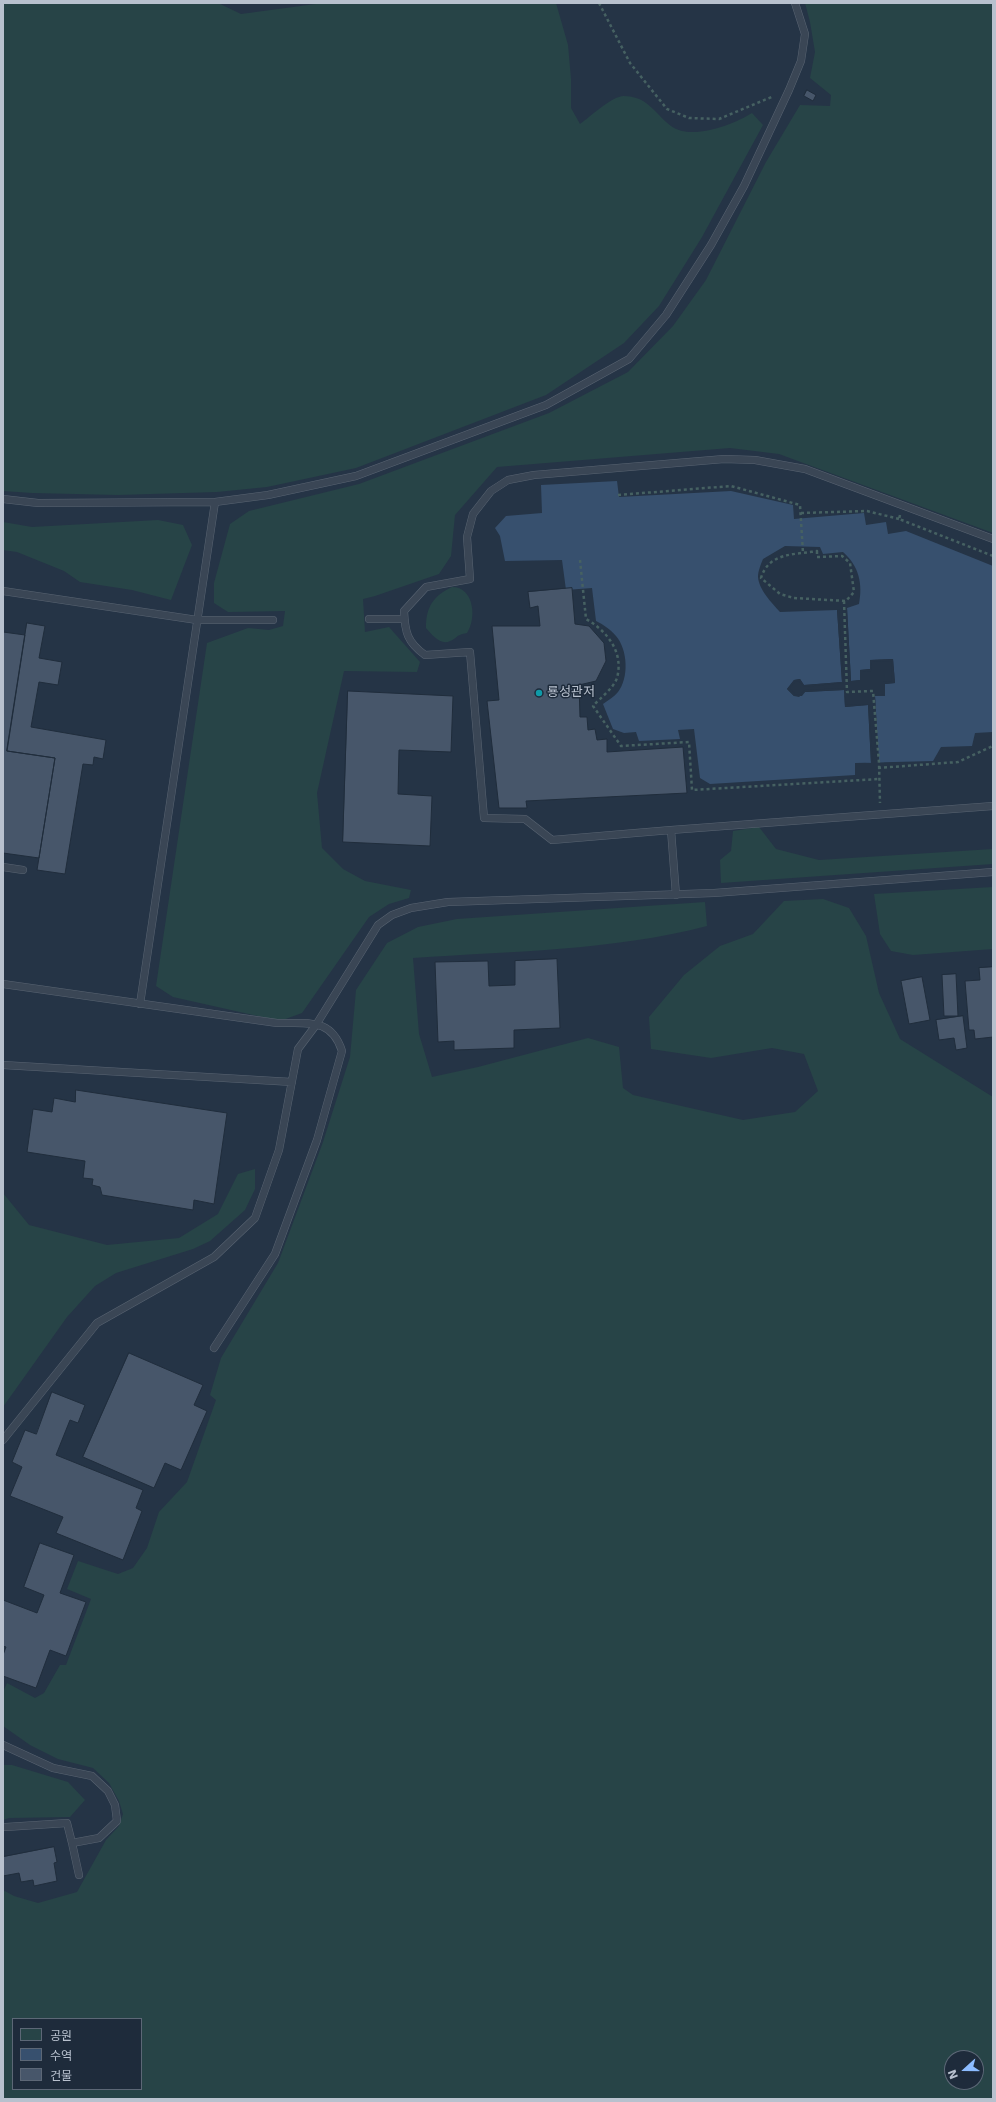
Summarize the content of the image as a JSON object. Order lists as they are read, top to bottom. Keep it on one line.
{"places":["룡성관저"],"legend":["공원","수역","건물"],"north":"left"}
